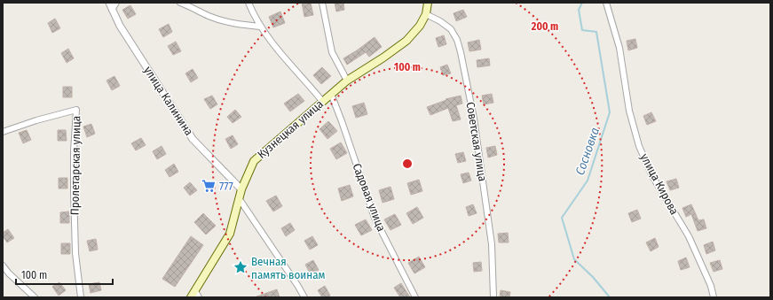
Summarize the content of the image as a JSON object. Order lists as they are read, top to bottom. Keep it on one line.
{"streets":{"main road":["Кузнецкая улица"],"street":["улица Калинина","Советская улица","Пролетарская улица","улица Кирова","Садовая улица"]},"crossings":[["улица Калинина","Кузнецкая улица"],["Кузнецкая улица","Советская улица"],["Кузнецкая улица","Садовая улица"]],"water":["Сосновка"],"places":{"supermarket":["777"],"place":["Вечная память воинам"]},"scale_bar":"100 m","rings":["200 m","100 m"]}
